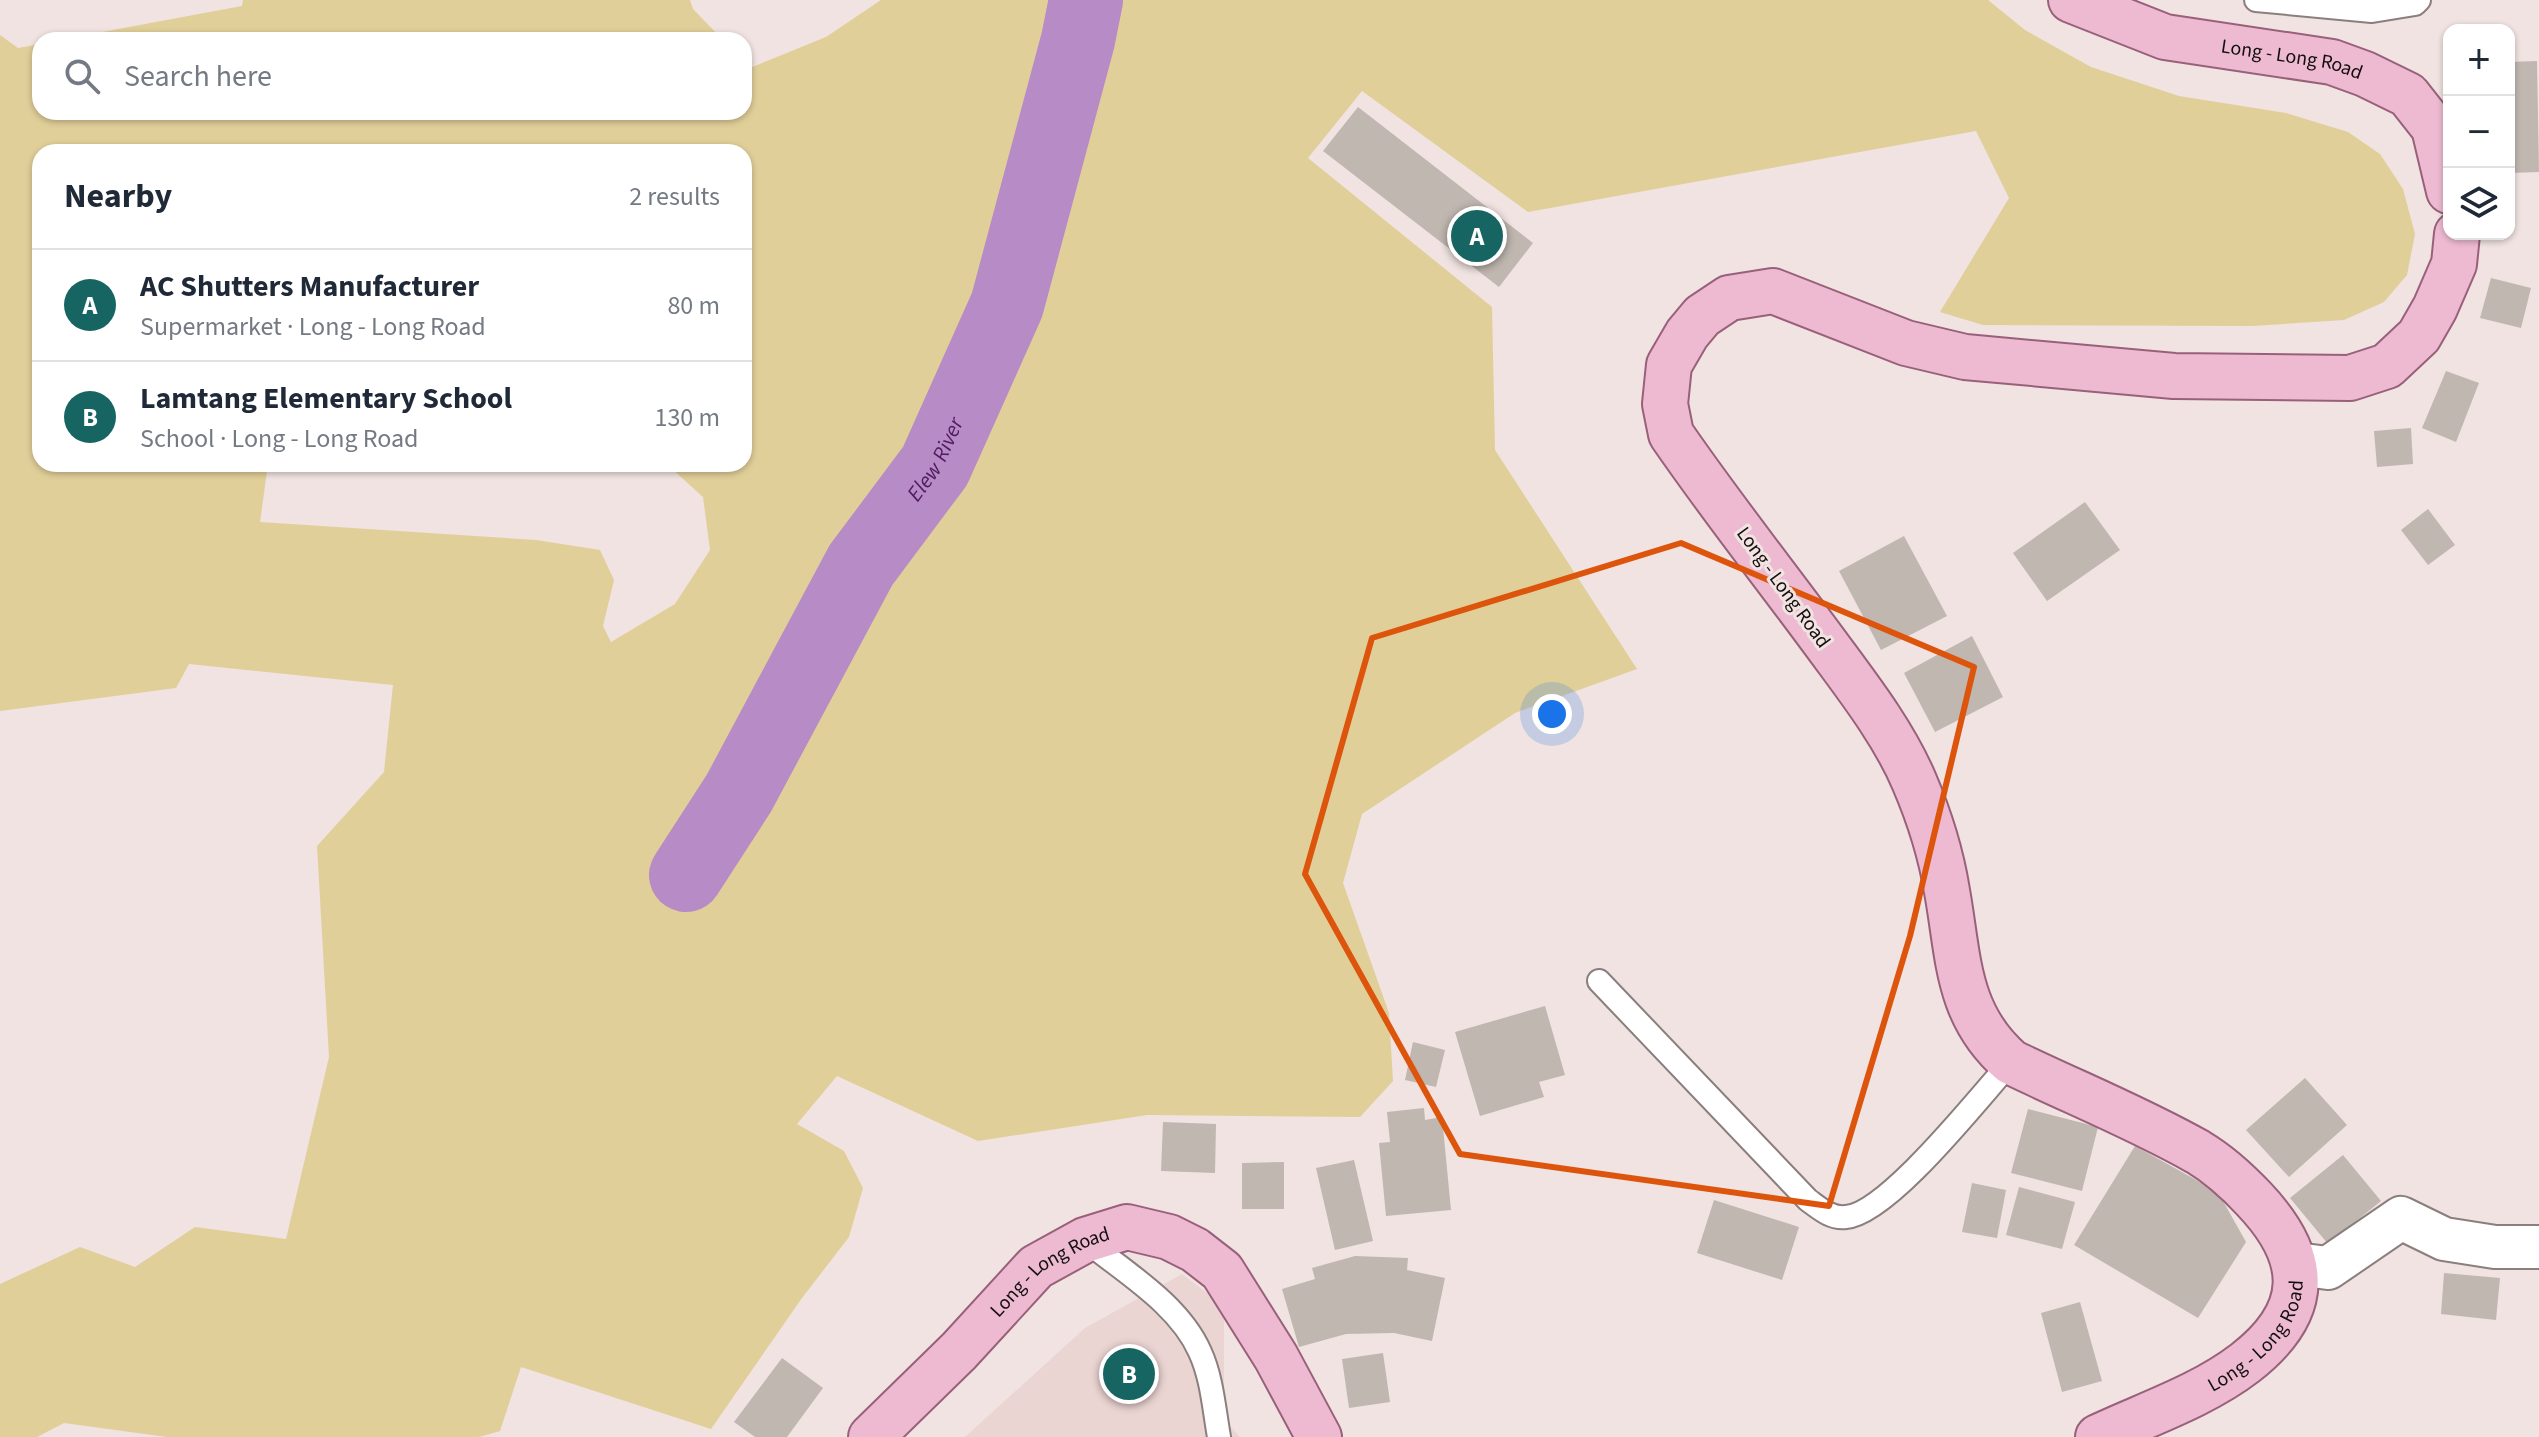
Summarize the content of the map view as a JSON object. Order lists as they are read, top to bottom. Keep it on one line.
{"streets":{"main road":["Long - Long Road"]},"water":["Elew River"],"page":{"map_buttons":["+","−"],"search":"Search here","heading":["Nearby","2 results"],"pins":["A","B"],"list":[{"mark":"A","name":"AC Shutters Manufacturer","note":"Supermarket · Long - Long Road","value":"80 m"},{"mark":"B","name":"Lamtang Elementary School","note":"School · Long - Long Road","value":"130 m"}]}}
